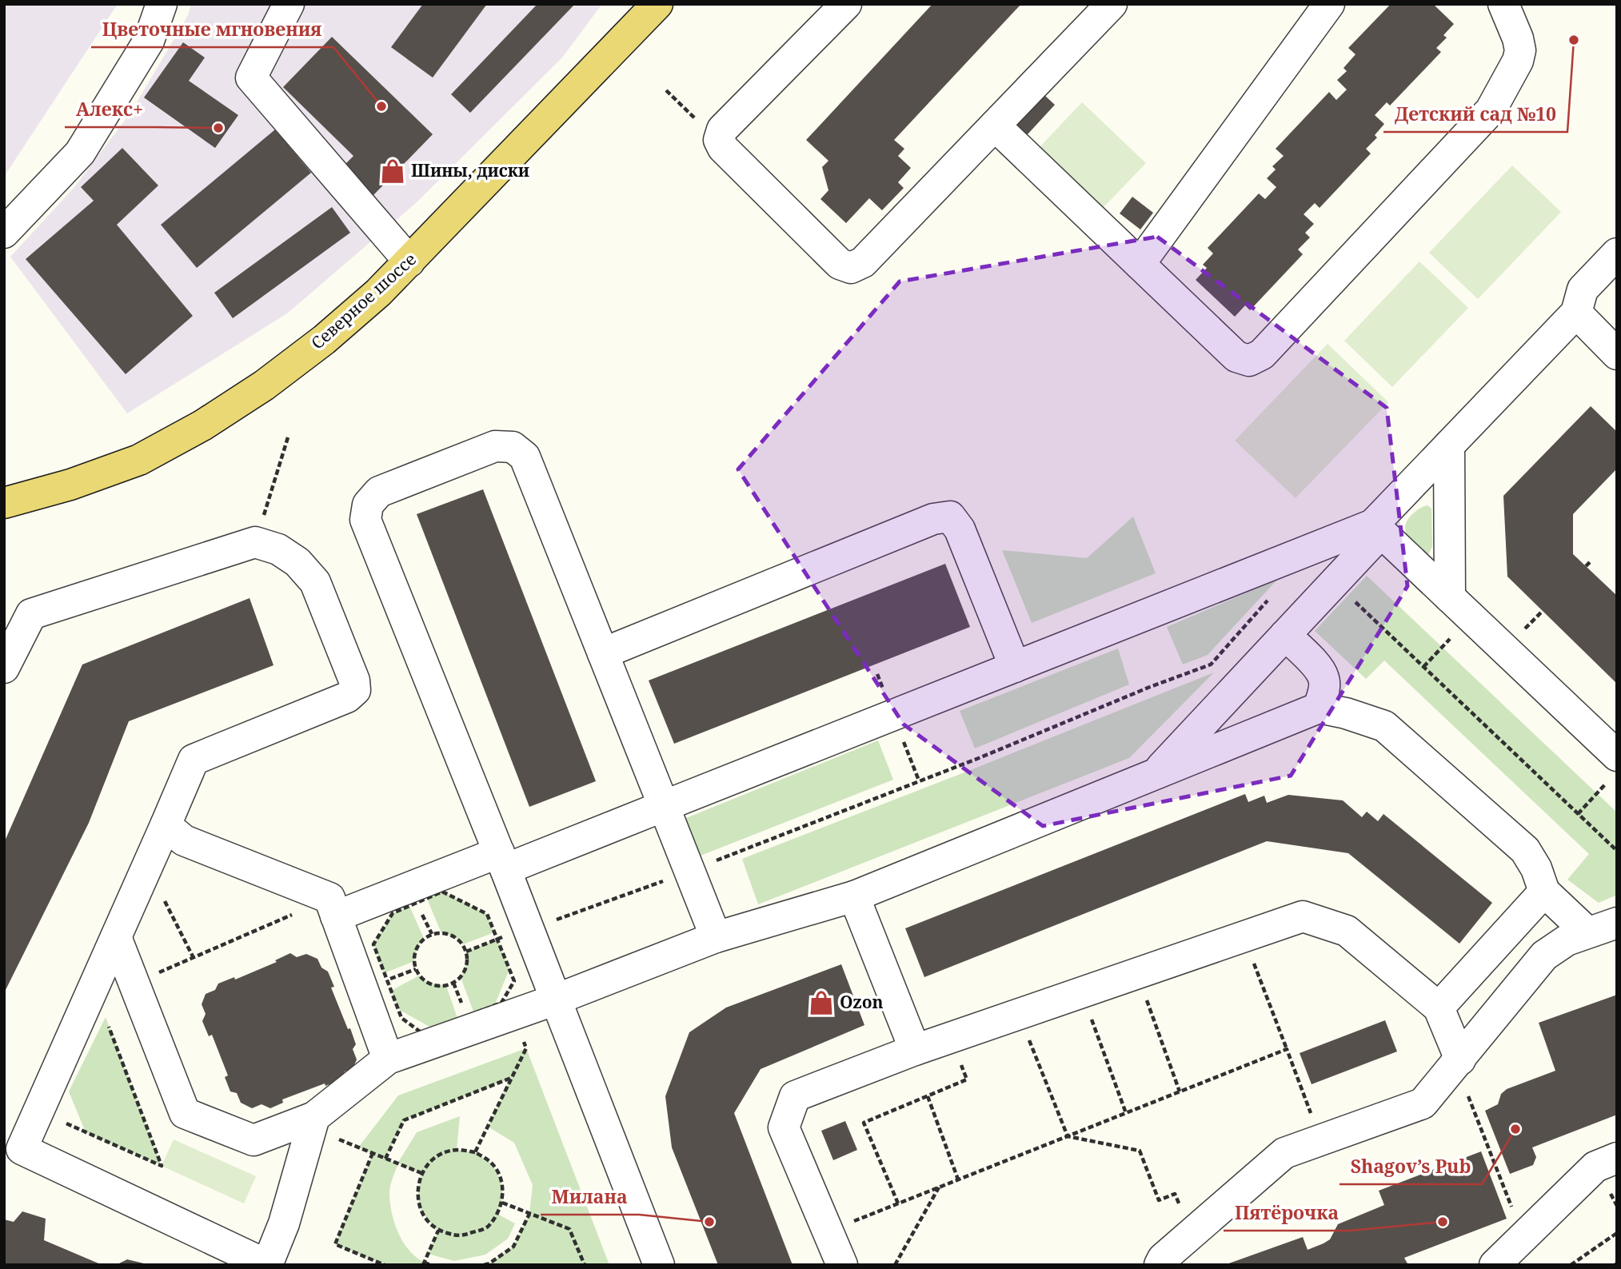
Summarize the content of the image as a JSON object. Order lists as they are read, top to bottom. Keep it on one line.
{"streets":{"main road":["Северное шоссе"]},"places":{"other":["Детский сад №10","Цветочные мгновения","Алекс+","Shagov’s Pub","Милана","Пятёрочка"],"shop":["Шины, диски","Ozon"]}}
